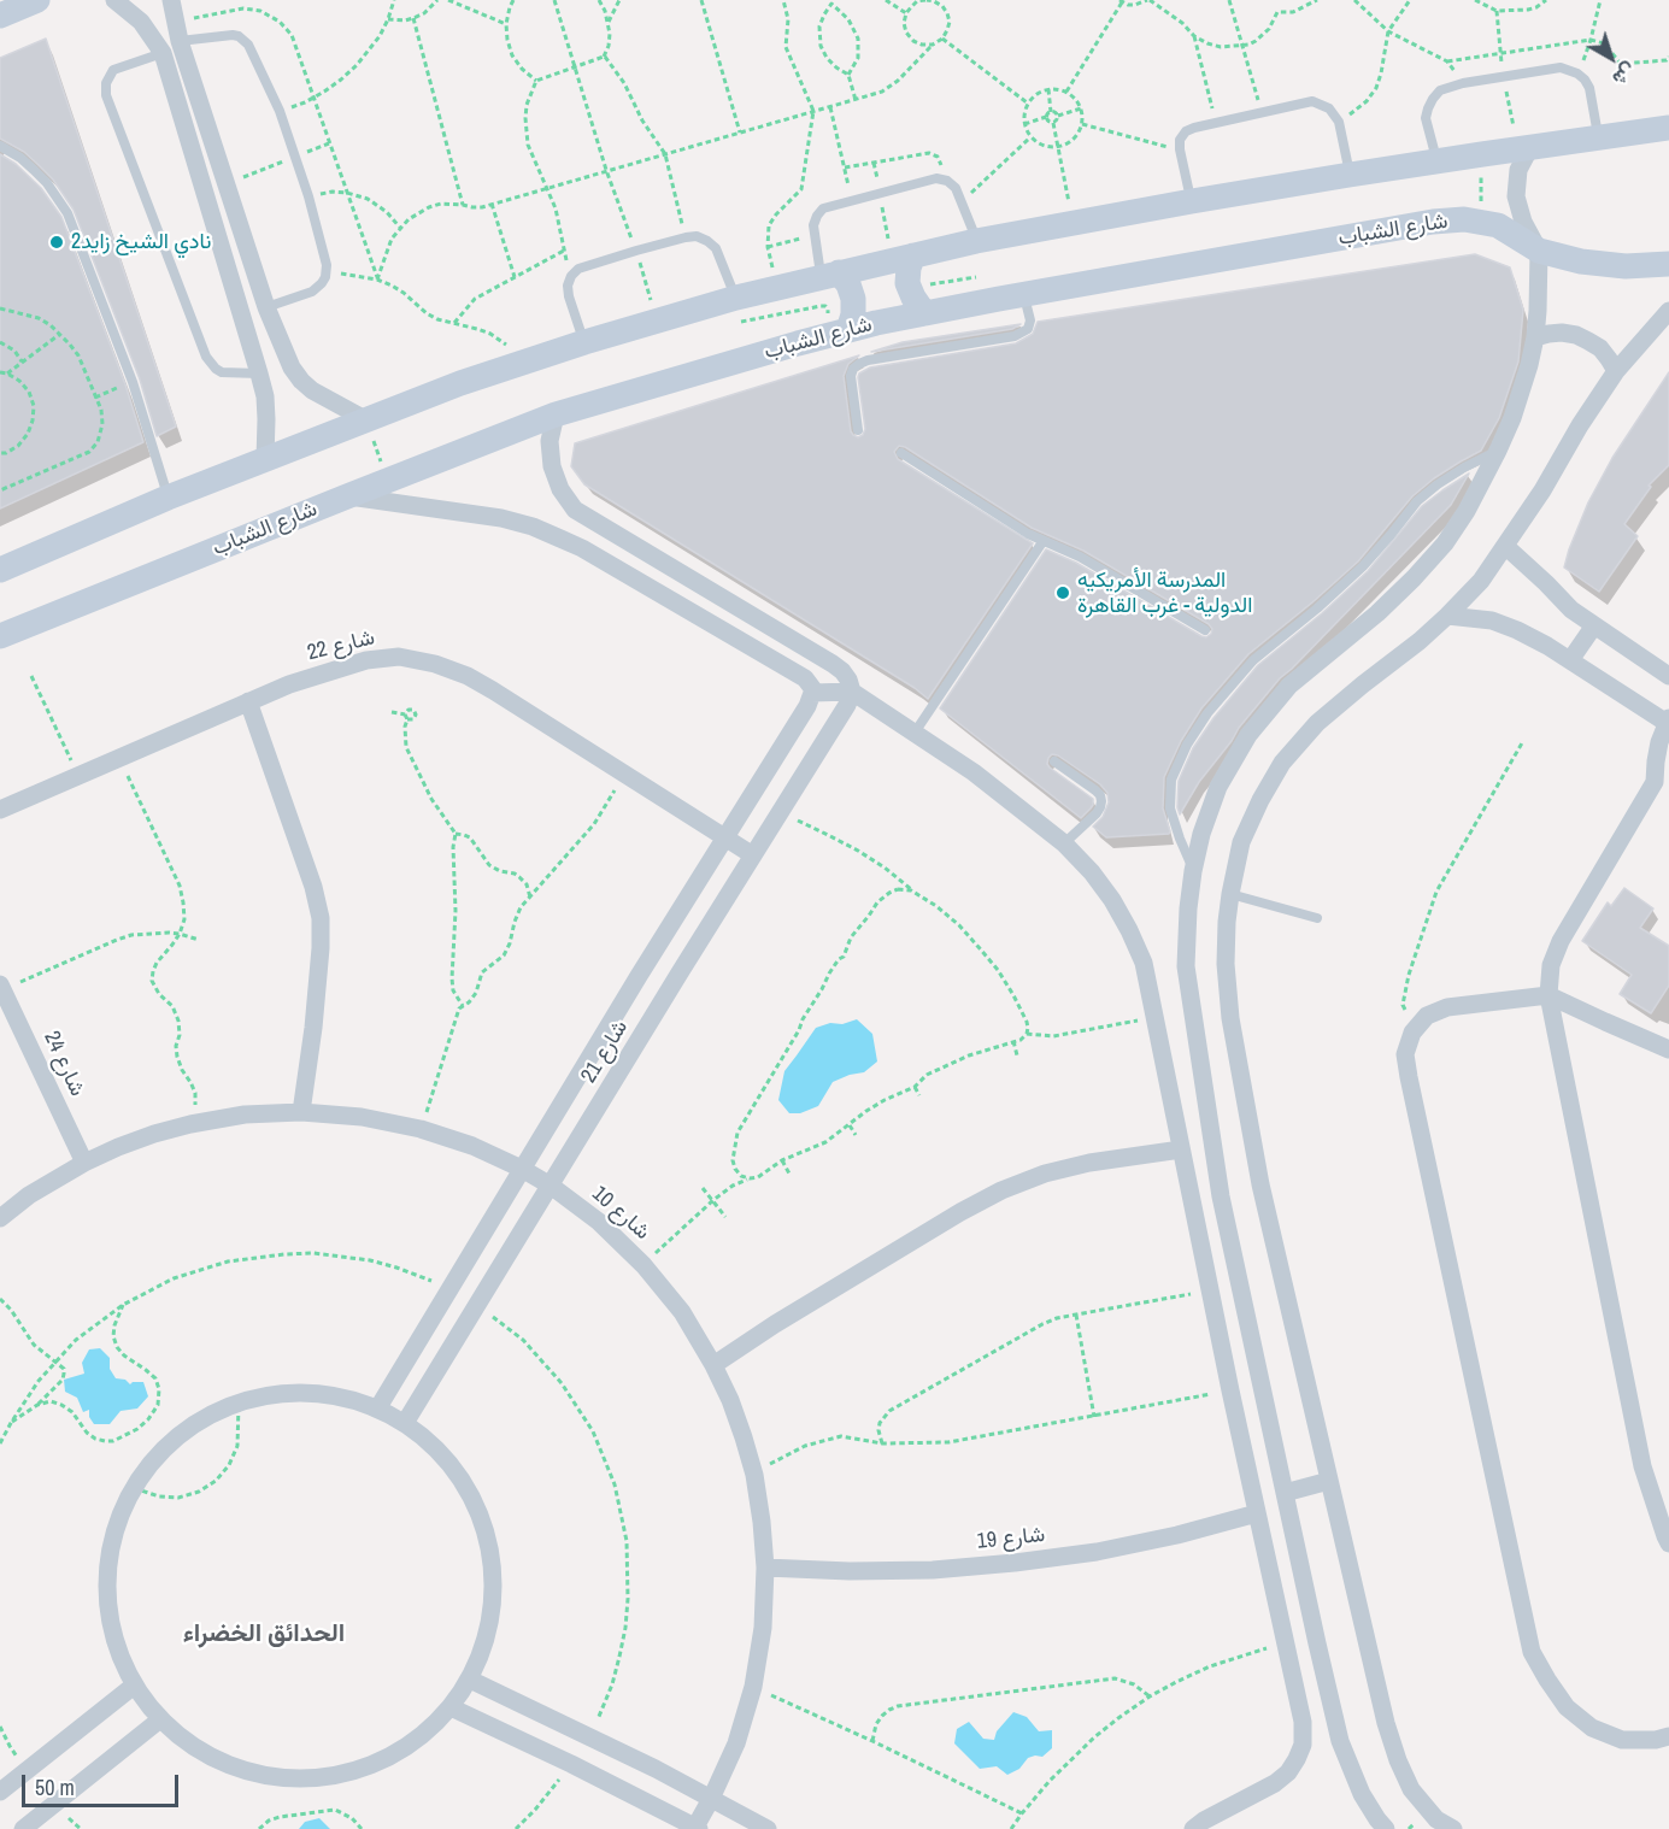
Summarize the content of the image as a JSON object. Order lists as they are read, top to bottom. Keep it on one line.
{"streets":{"street":["شارع الشباب","شارع 22","شارع 21","شارع 24","شارع 10","شارع 19"]},"crossings":[["شارع 22","شارع 21"],["شارع 21","شارع 10"],["شارع 24","شارع 10"],["شارع 10","شارع 19"]],"districts":["الحدائق الخضراء"],"places":["نادي الشيخ زايد2","المدرسة الأمريكيه الدولية - غرب القاهرة"],"scale_bar":"50 m","north":"bottom right"}
